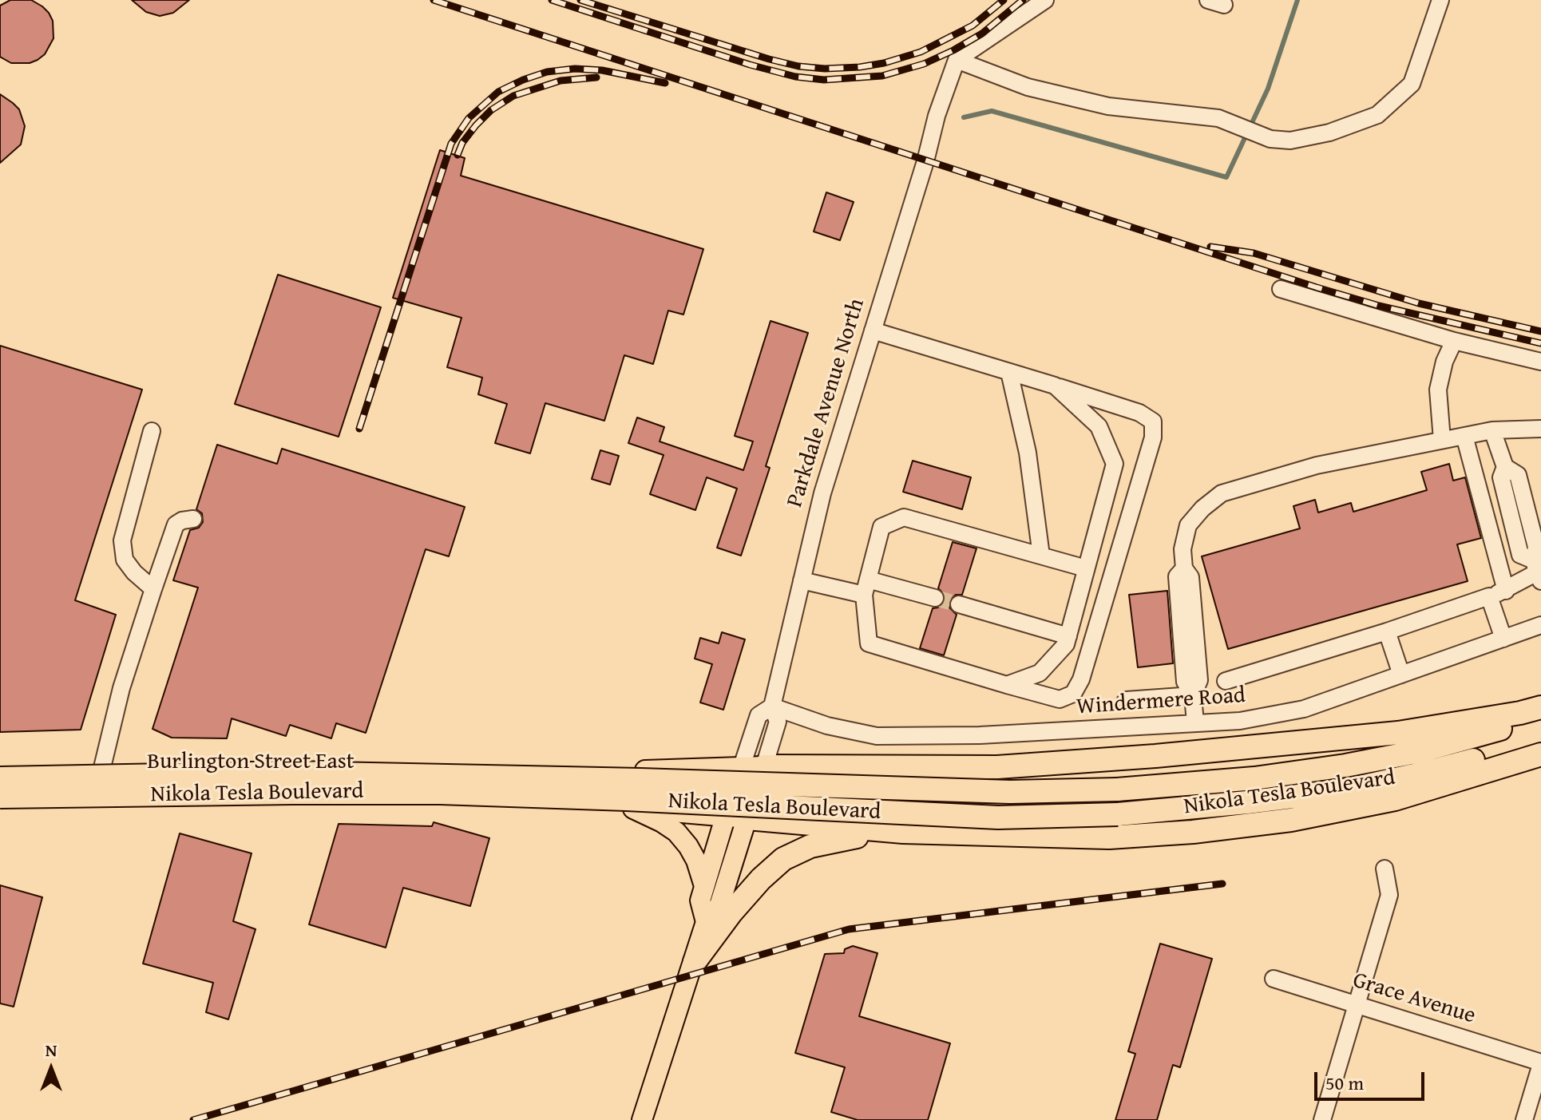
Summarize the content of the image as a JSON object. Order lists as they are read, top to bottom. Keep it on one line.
{"streets":{"highway":["Nikola Tesla Boulevard"],"main road":["Parkdale Avenue North","Burlington Street East"],"street":["Windermere Road","Grace Avenue"]},"crossings":[["Parkdale Avenue North","Windermere Road"],["Parkdale Avenue North","Burlington Street East"]],"scale_bar":"50 m","north":"top"}
